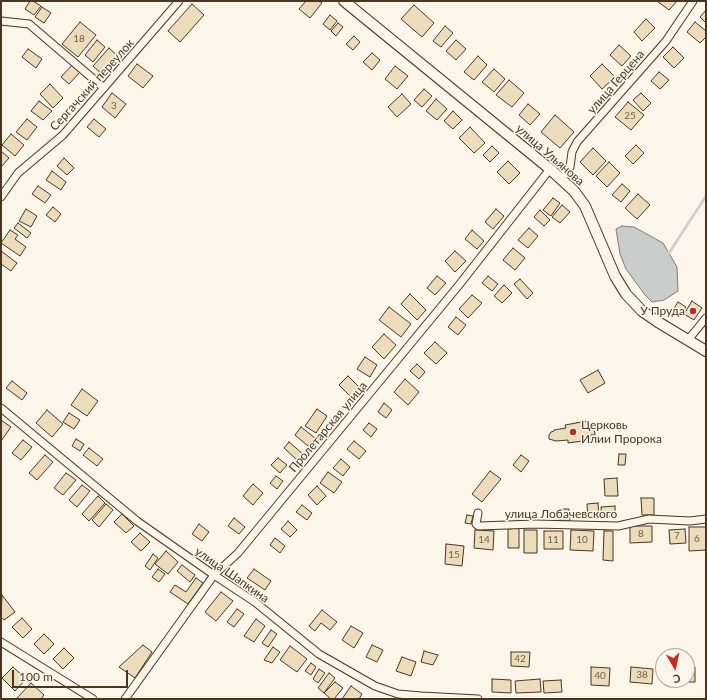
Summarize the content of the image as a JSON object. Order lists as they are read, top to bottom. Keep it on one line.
{"streets":{"main road":["улица Ульянова"],"street":["улица Герцена","Сергачский переулок","Пролетарская улица","улица Лобачевского","улица Шапкина"]},"crossings":[["улица Герцена","улица Ульянова"],["улица Ульянова","Пролетарская улица"],["Пролетарская улица","улица Шапкина"]],"places":["У Пруда","Церковь Илии Пророка"],"house_numbers":["18","3","25","8","7","6","14","11","10","15","42","38","40"],"scale_bar":"100 m","north":"bottom"}
